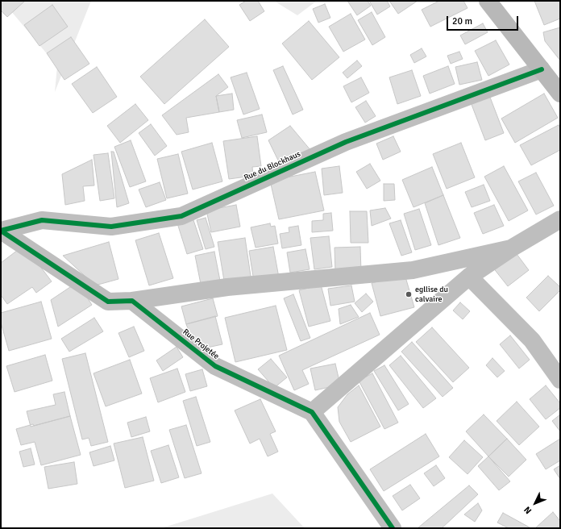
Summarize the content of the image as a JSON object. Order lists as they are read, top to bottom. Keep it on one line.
{"streets":{"street":["Rue du Blockhaus","Rue Projetée"]},"places":["egllise du calvaire"],"scale_bar":"20 m","north":"bottom left"}
